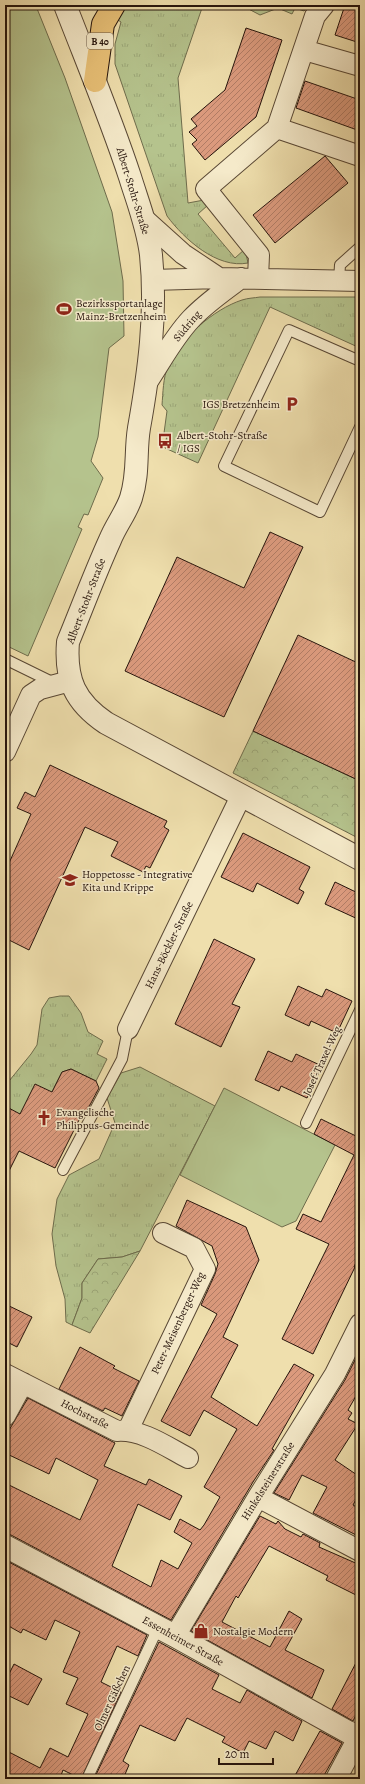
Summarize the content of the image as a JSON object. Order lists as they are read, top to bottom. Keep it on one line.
{"streets":{"highway":["B 40"],"street":["Albert-Stohr-Straße","Südring","Hans-Böckler-Straße","Peter-Meisenberger-Weg","Hochstraße","Hinkelsteinerstraße","Essenheimer Straße"],"lane":["Josef-Traxel-Weg","Olmer Gäßchen"]},"crossings":[["B 40","Albert-Stohr-Straße"],["Albert-Stohr-Straße","Südring"],["Peter-Meisenberger-Weg","Hochstraße"],["Hinkelsteinerstraße","Essenheimer Straße"],["Hinkelsteinerstraße","Olmer Gäßchen"],["Essenheimer Straße","Olmer Gäßchen"]],"places":{"sports":["Bezirkssportanlage Mainz-Bretzenheim"],"parking":["IGS Bretzenheim"],"bus stop":["Albert-Stohr-Straße / IGS"],"school or university":["Hoppetosse - Integrative Kita und Krippe"],"church":["Evangelische Philippus-Gemeinde"],"shop":["Nostalgie Modern"]},"scale_bar":"20 m"}
